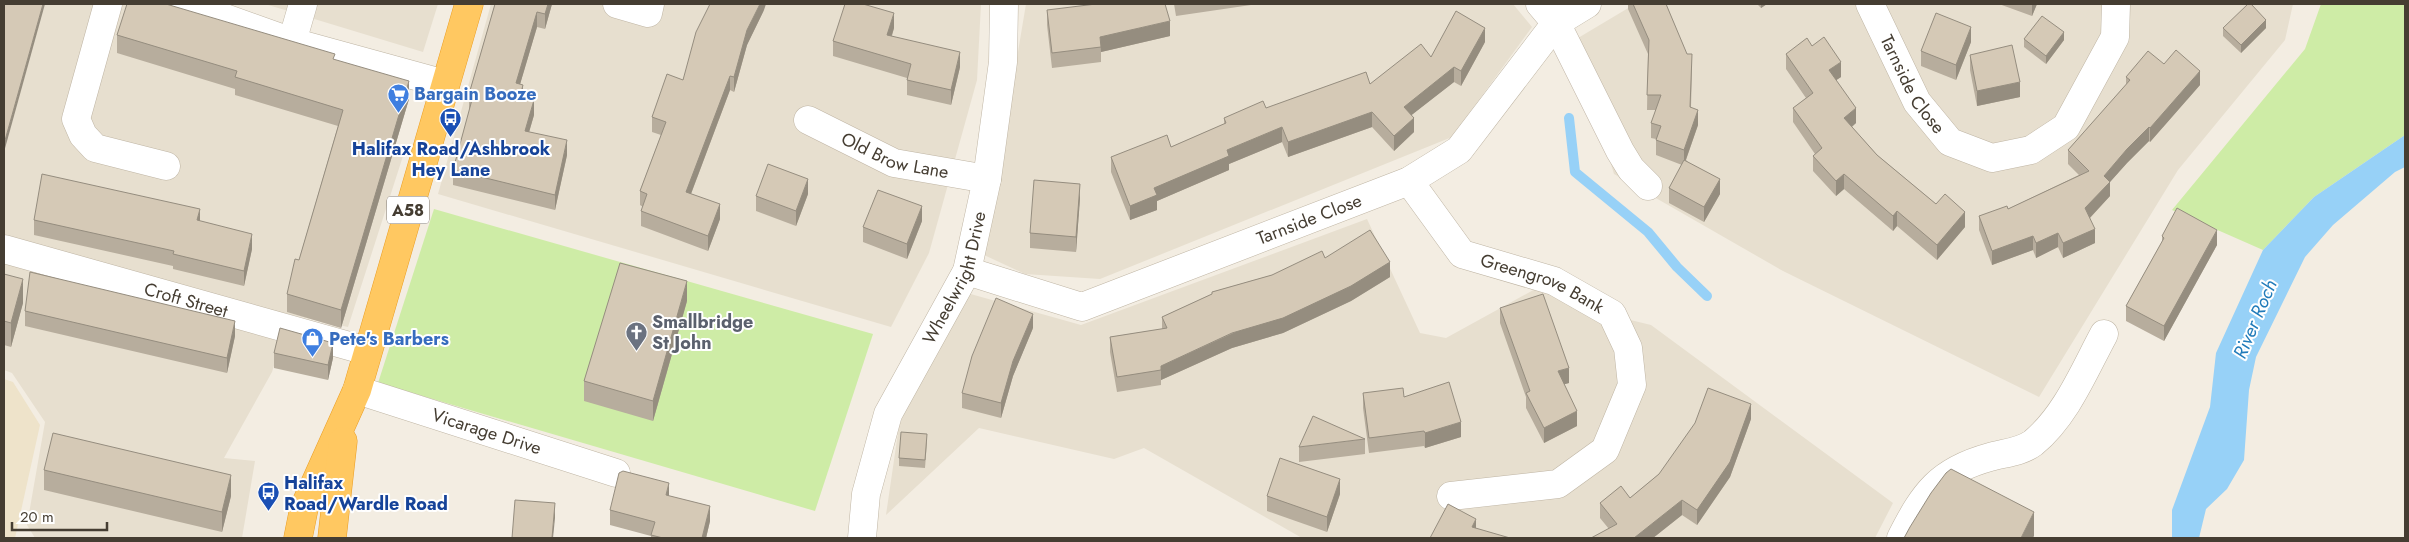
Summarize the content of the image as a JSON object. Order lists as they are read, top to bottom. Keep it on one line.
{"streets":{"highway":["A58"],"street":["Tarnside Close","Old Brow Lane","Wheelwright Drive","Greengrove Bank","Croft Street","Vicarage Drive"]},"crossings":[["Tarnside Close","Wheelwright Drive"],["Tarnside Close","Greengrove Bank"],["Old Brow Lane","Wheelwright Drive"],["A58","Croft Street"],["A58","Vicarage Drive"]],"water":["River Roch"],"places":{"supermarket":["Bargain Booze"],"bus stop":["Halifax Road/Ashbrook Hey Lane","Halifax Road/Wardle Road"],"church":["Smallbridge St John"],"shop":["Pete's Barbers"]},"scale_bar":"20 m"}
